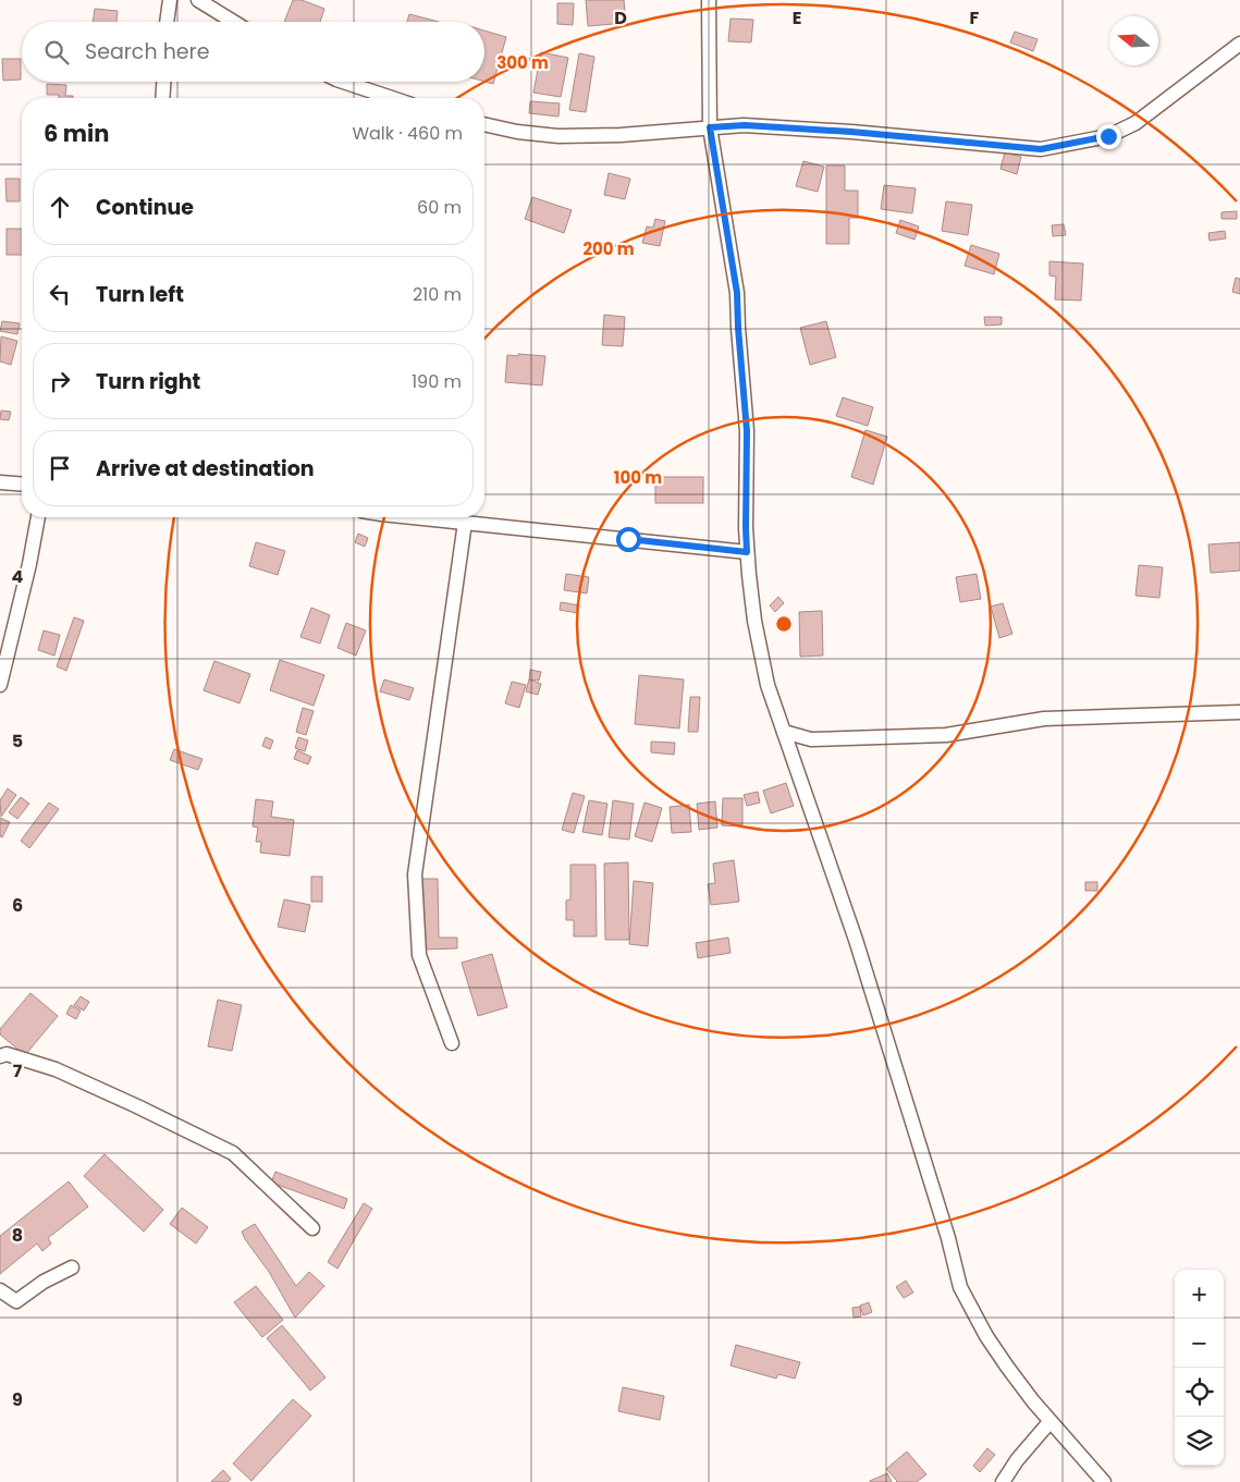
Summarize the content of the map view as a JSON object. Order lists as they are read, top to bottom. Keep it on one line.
{"north":"left","page":{"search":"Search here","heading":["6 min","Walk · 460 m"],"list":[["Continue","60 m"],["Turn left","210 m"],["Turn right","190 m"],"Arrive at destination"],"map_buttons":["+","−"]},"grid":{"columns":["D","E","F"],"rows":["4","5","6","7","8","9"]},"rings":["300 m","200 m","100 m"]}
